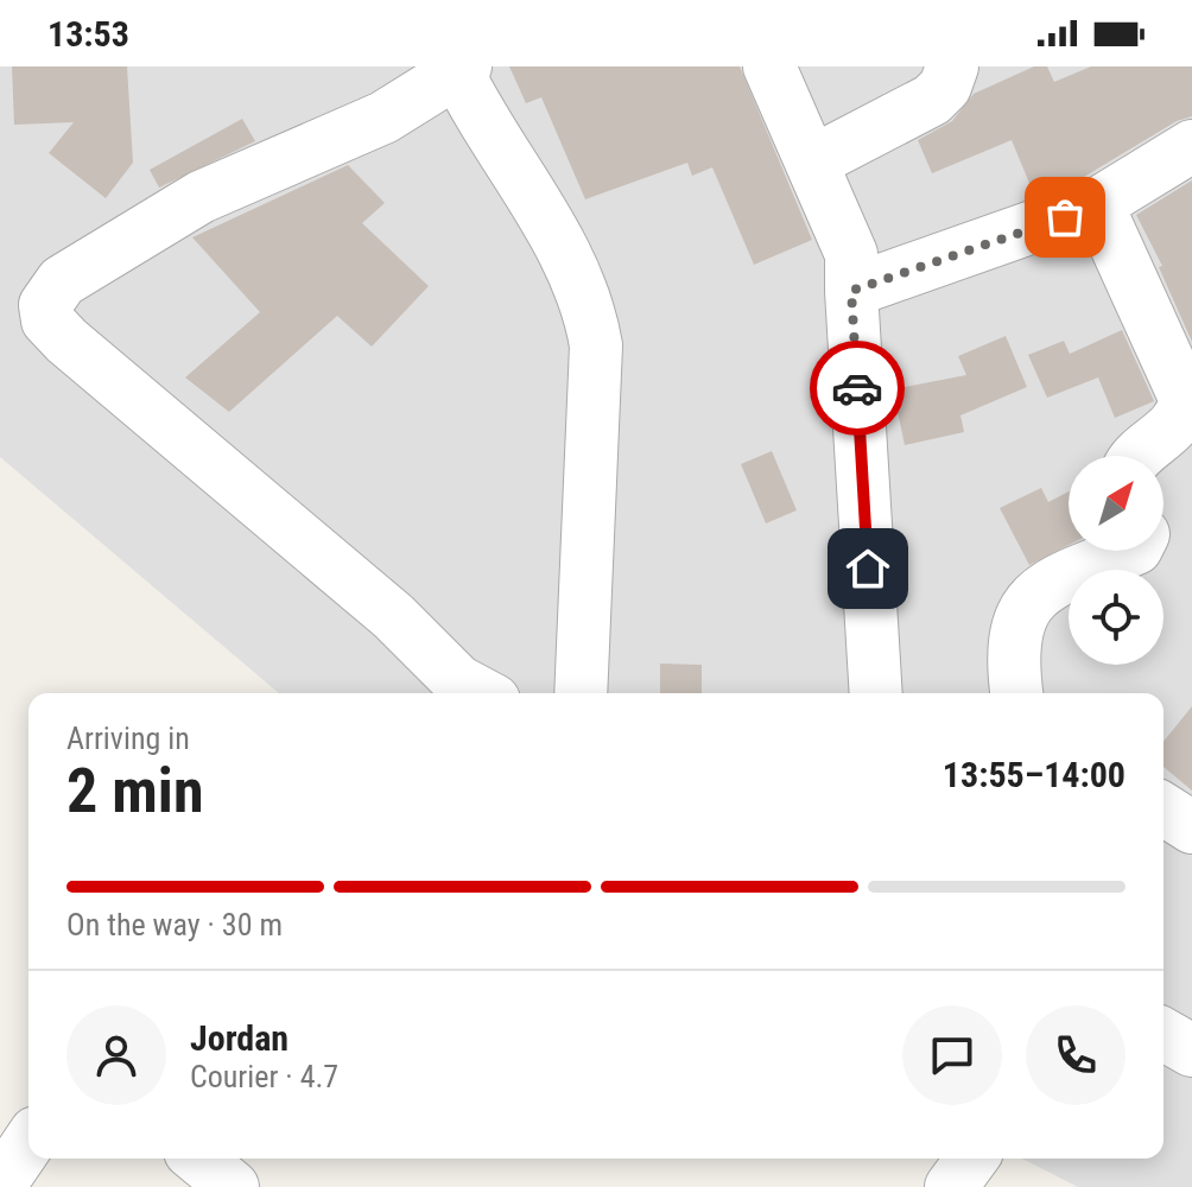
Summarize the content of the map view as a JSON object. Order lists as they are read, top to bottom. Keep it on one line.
{"north":"top right","page":{"status":"13:53","heading":["2 min","Arriving in","13:55–14:00"],"panel":["Jordan","Courier · 4.7"],"bar":"On the way · 30 m"}}
